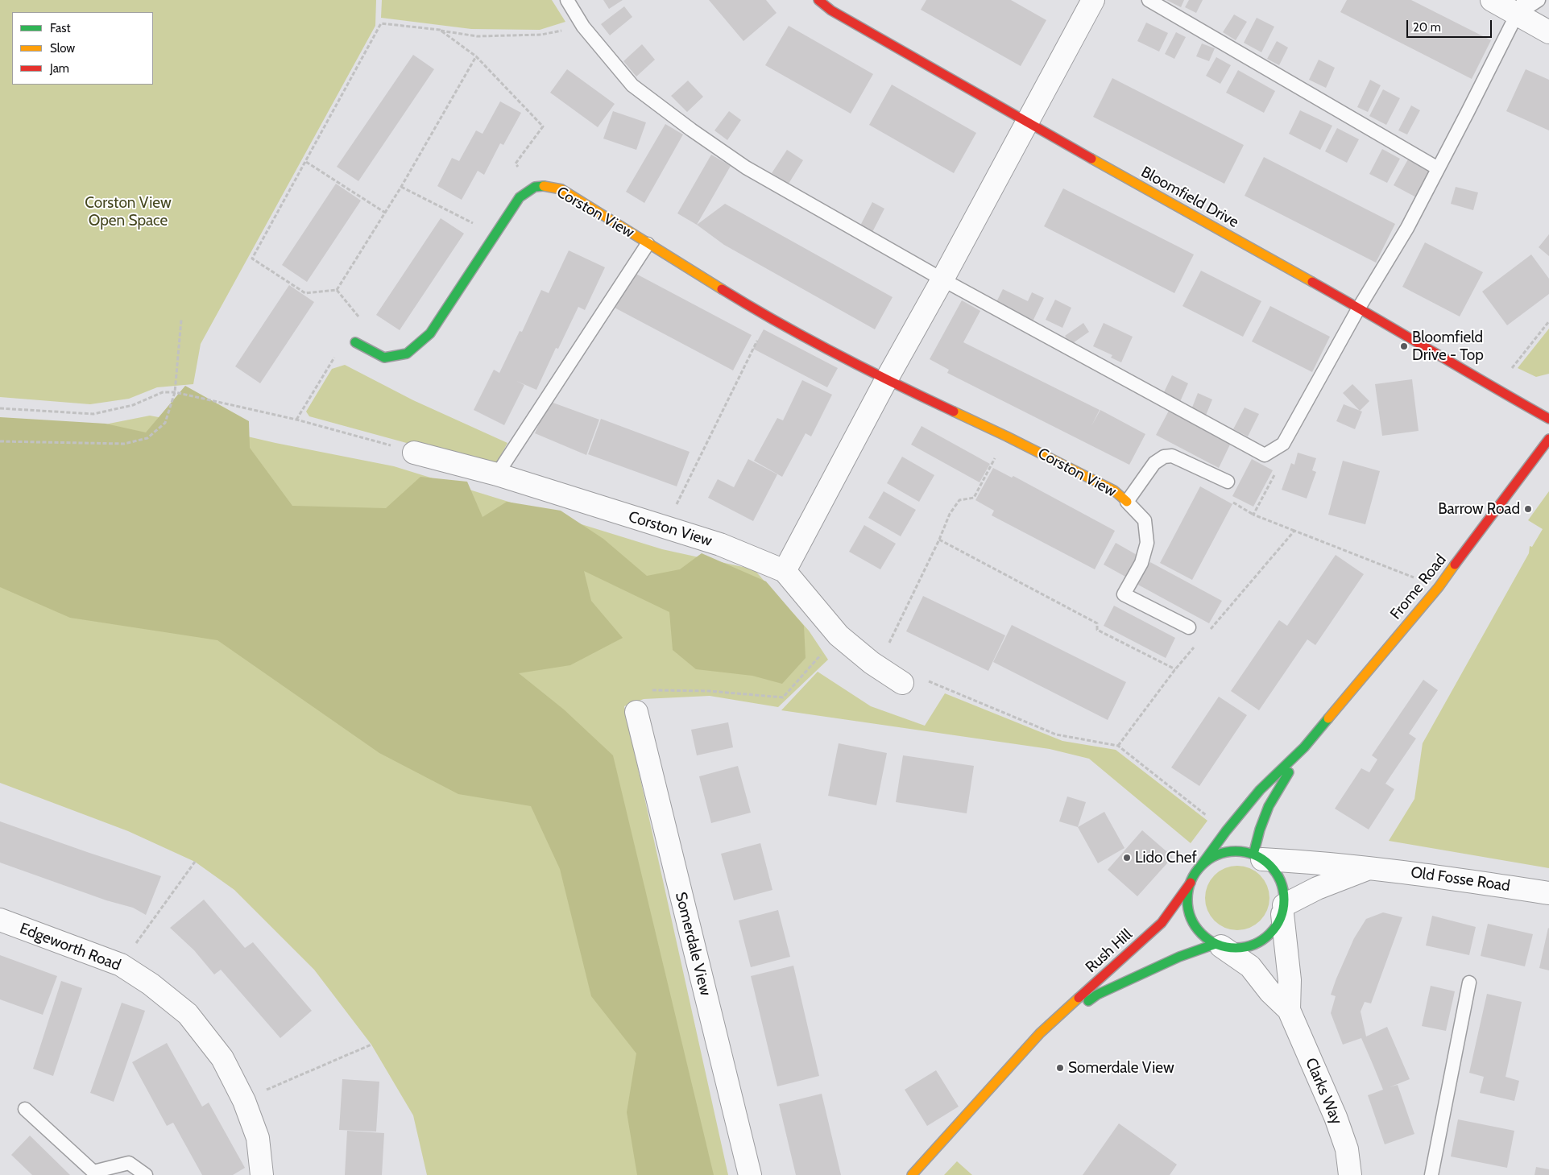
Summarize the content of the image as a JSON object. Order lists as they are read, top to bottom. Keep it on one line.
{"streets":{"street":["Bloomfield Drive","Corston View","Frome Road","Old Fosse Road","Somerdale View","Edgeworth Road","Rush Hill","Clarks Way"]},"crossings":[["Frome Road","Old Fosse Road"],["Frome Road","Rush Hill"],["Frome Road","Clarks Way"],["Old Fosse Road","Rush Hill"],["Old Fosse Road","Clarks Way"],["Rush Hill","Clarks Way"]],"parks":["Corston View Open Space"],"places":["Bloomfield Drive - Top","Barrow Road","Lido Chef","Somerdale View"],"legend":["Fast","Slow","Jam"],"scale_bar":"20 m"}
